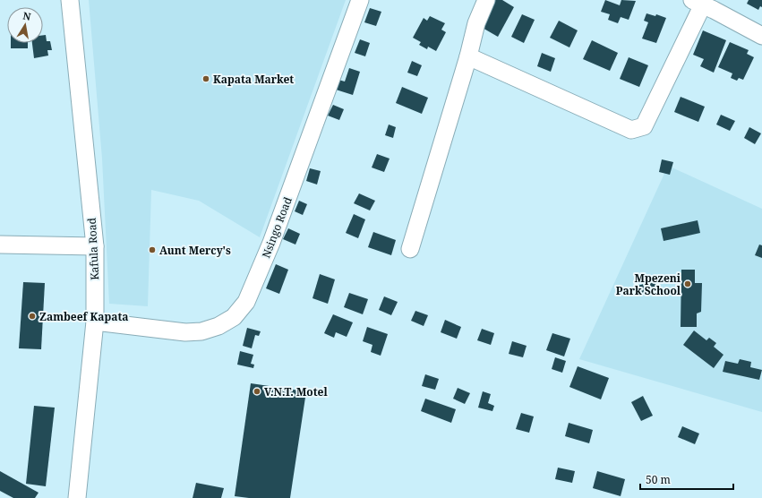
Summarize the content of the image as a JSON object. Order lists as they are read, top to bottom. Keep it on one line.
{"streets":{"street":["Nsingo Road","Kafula Road"]},"crossings":[["Nsingo Road","Kafula Road"]],"places":["Kapata Market","Aunt Mercy's","Mpezeni Park School","Zambeef Kapata","V.N.T. Motel"],"scale_bar":"50 m","north":"top"}
